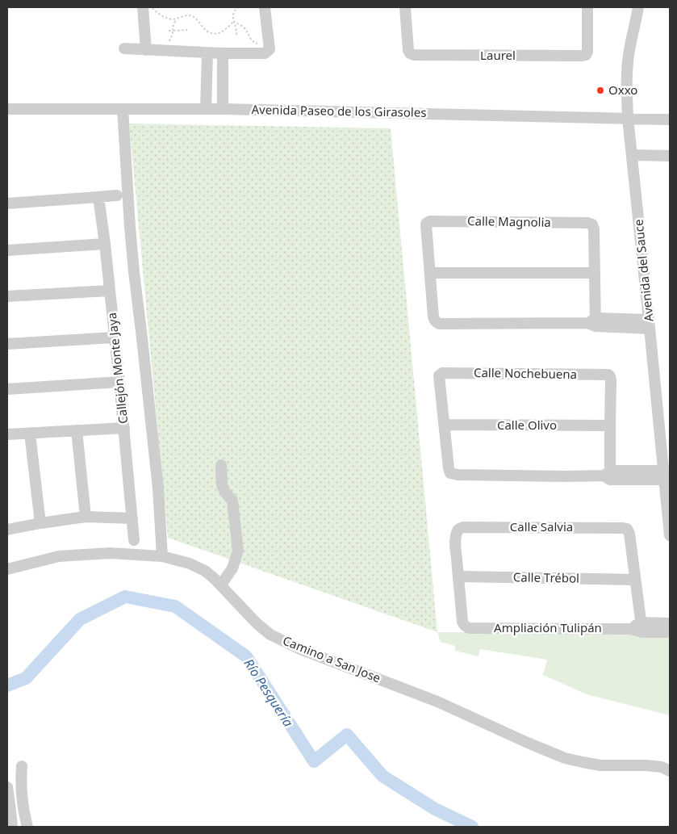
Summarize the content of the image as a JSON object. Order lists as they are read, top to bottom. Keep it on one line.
{"streets":{"street":["Laurel","Avenida Paseo de los Girasoles","Calle Magnolia","Avenida del Sauce","Callejón Monte Jaya","Calle Nochebuena","Calle Olivo","Calle Salvia","Calle Trébol","Ampliación Tulipán","Camino a San Jose"]},"crossings":[["Avenida Paseo de los Girasoles","Avenida del Sauce"],["Calle Nochebuena","Calle Olivo"],["Calle Salvia","Calle Trébol"],["Calle Salvia","Ampliación Tulipán"],["Calle Trébol","Ampliación Tulipán"]],"water":["Río Pesquería"],"places":["Oxxo"]}
